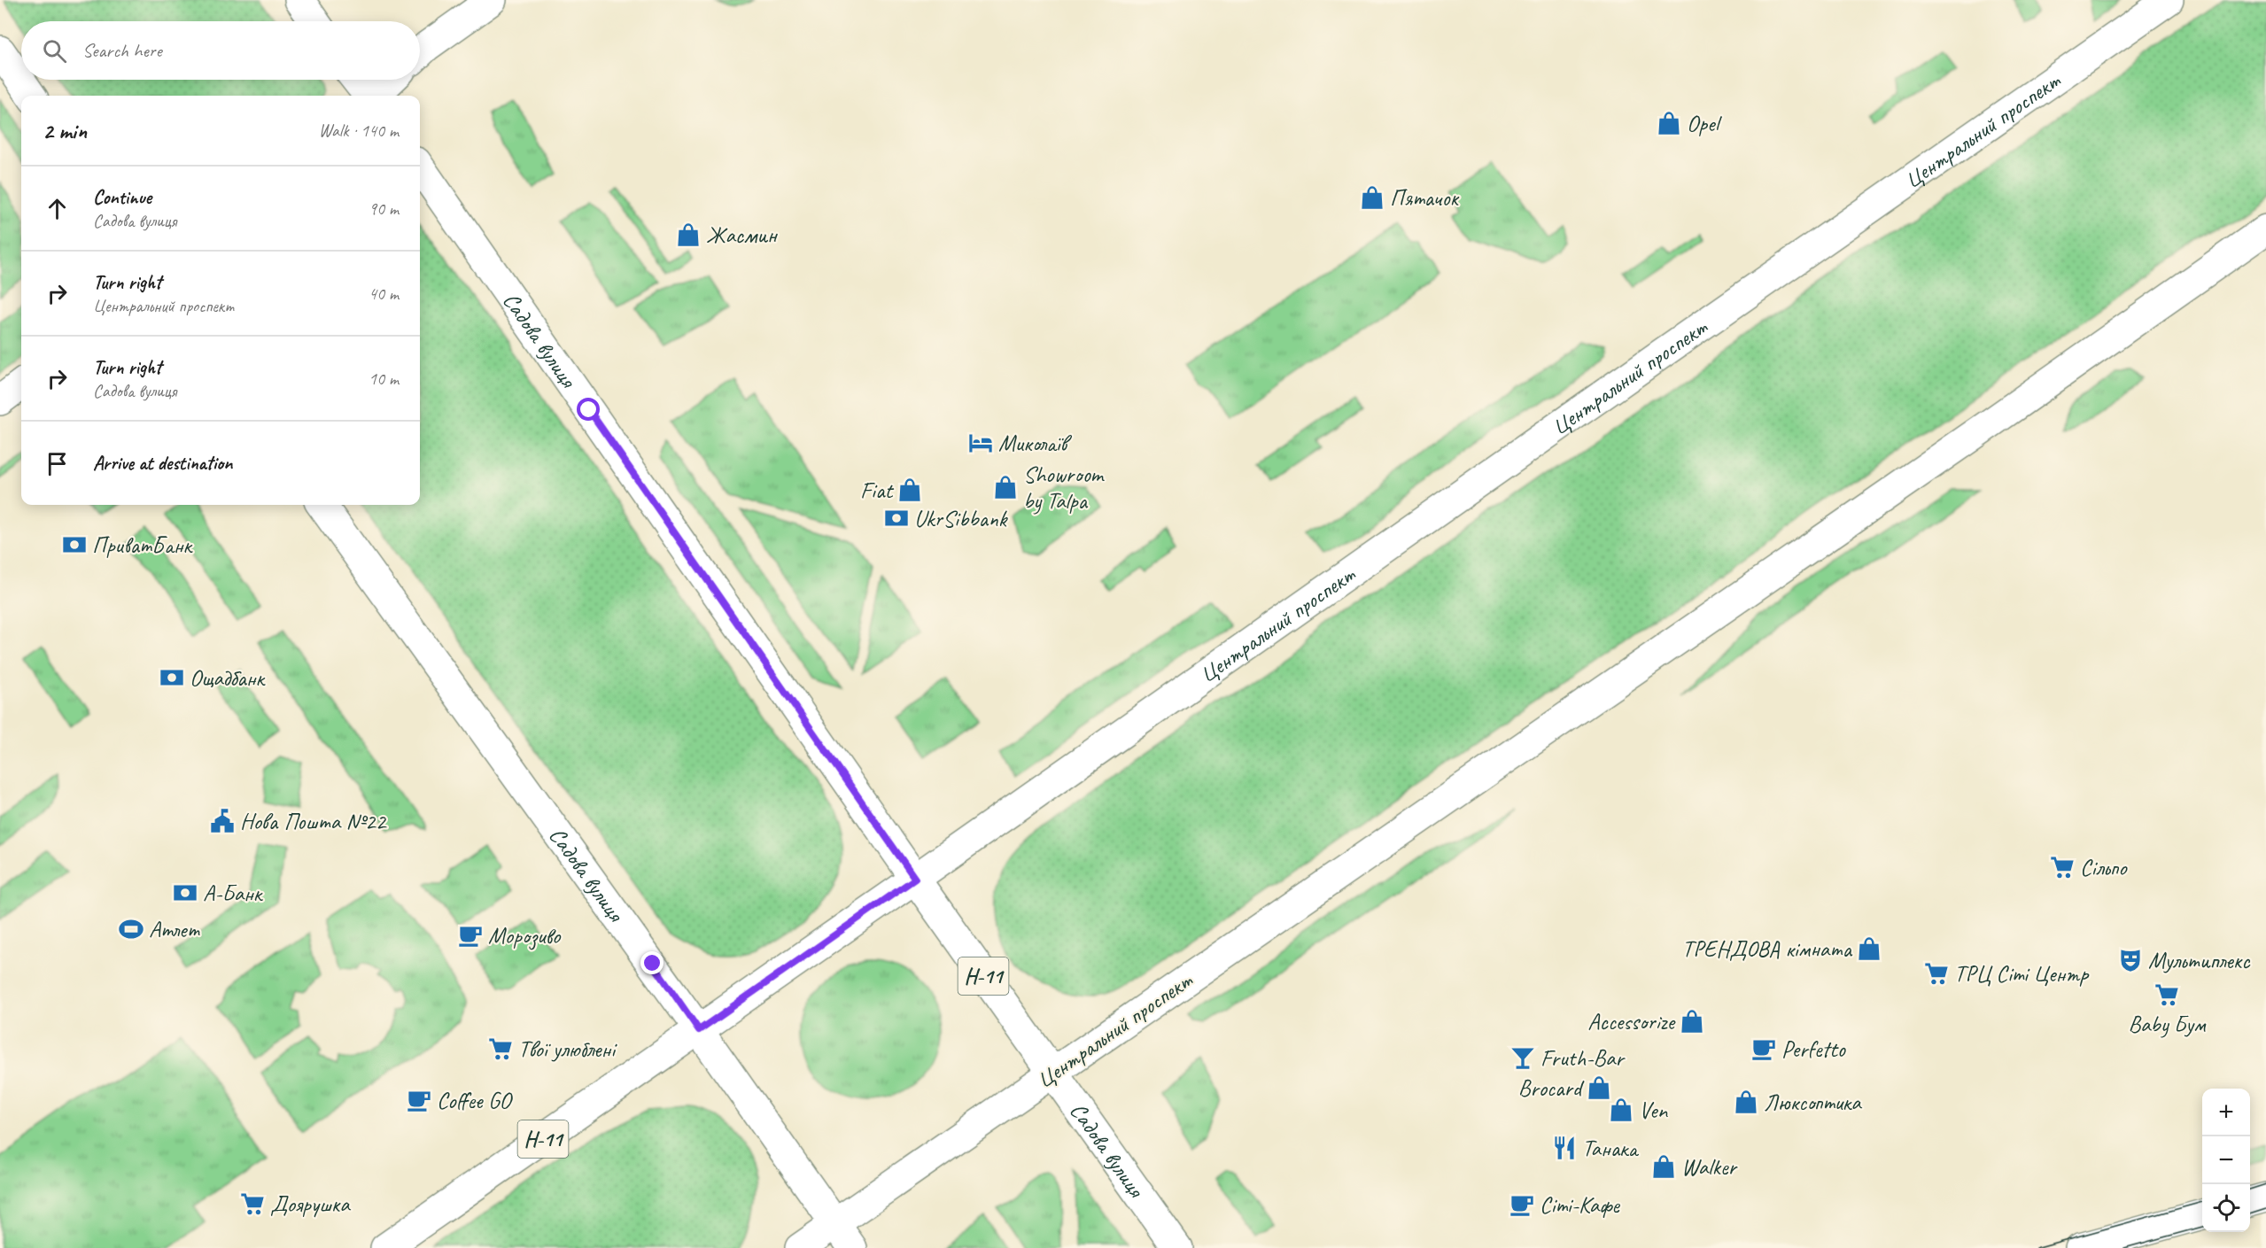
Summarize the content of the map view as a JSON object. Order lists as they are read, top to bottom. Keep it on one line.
{"streets":{"main road":["Центральний проспект","Садова вулиця","Н-11"]},"crossings":[["Центральний проспект","Садова вулиця"]],"places":{"shop":["Opel","Пятачок","Жасмин","Showroom by Talpa","Fiat","ТРЕНДОВА кімната","Accessorize","Brocard","Люксоптика","Ven","Walker"],"hotel":["Миколаїв"],"bank":["UkrSibbank","ПриватБанк","Ощадбанк","А-Банк"],"public building":["Нова Пошта №22"],"supermarket":["Сільпо","ТРЦ Сіті Центр","Baby Бум","Твої улюблені","Доярушка"],"sports":["Атлет"],"cafe":["Морозиво","Perfetto","Coffee GO","Сіті-Кафе"],"theatre":["Мультиплекс"],"bar":["Fruth-Bar"],"restaurant":["Танака"]},"page":{"search":"Search here","heading":["2 min","Walk · 140 m"],"list":[["Continue","Садова вулиця","90 m"],["Turn right","Центральний проспект","40 m"],["Turn right","Садова вулиця","10 m"],"Arrive at destination"],"map_buttons":["+","−"]}}
